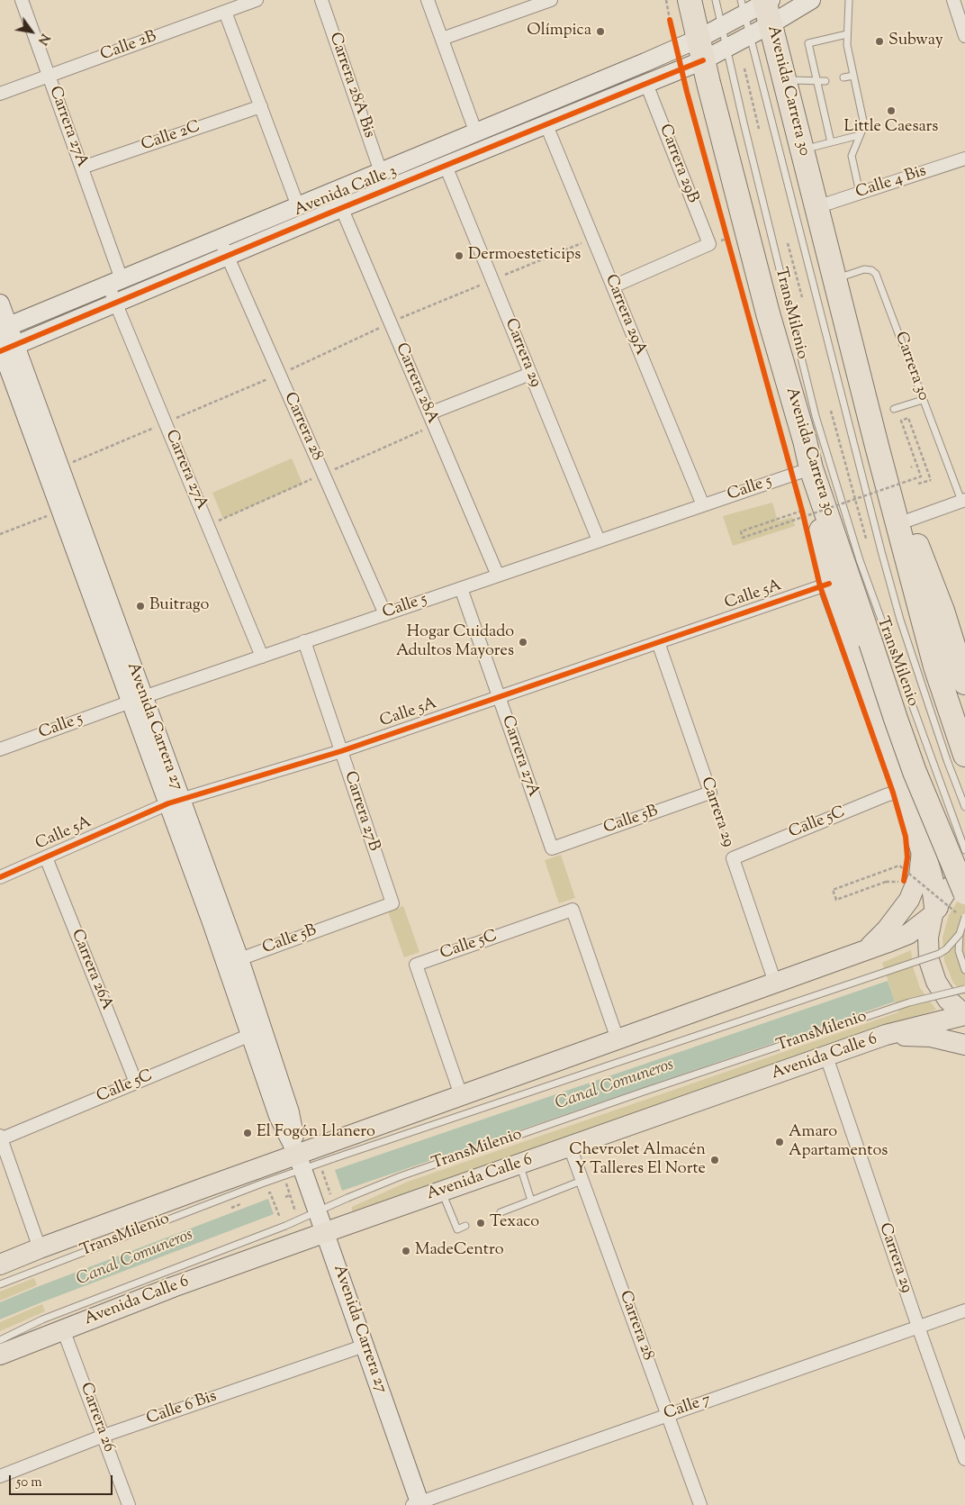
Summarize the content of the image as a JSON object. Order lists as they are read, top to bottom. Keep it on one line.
{"streets":{"highway":["Avenida Carrera 30"],"main road":["Avenida Calle 3","Avenida Carrera 27","Avenida Calle 6"],"street":["Calle 2B","Carrera 28A Bis","Carrera 27A","Calle 2C","Carrera 29B","Calle 4 Bis","Carrera 29A","Carrera 29","Carrera 28A","Carrera 28","Calle 5","Calle 5A","Carrera 27B","Calle 5B","Calle 5C","Carrera 26A","Calle 7","Calle 6 Bis","Carrera 26"],"lane":["TransMilenio","Carrera 30"]},"crossings":[["Calle 2B","Carrera 27A"],["Carrera 28A Bis","Avenida Calle 3"],["Avenida Carrera 30","Calle 4 Bis"],["Avenida Carrera 30","Avenida Calle 3"],["Avenida Carrera 30","Carrera 30"],["Avenida Carrera 30","Calle 5"],["Carrera 27A","Calle 2C"],["Carrera 27A","Avenida Calle 3"],["Carrera 27A","Calle 5"],["Carrera 27A","Calle 5A"],["Carrera 27A","Calle 5B"],["Carrera 29B","Avenida Calle 3"],["Carrera 29B","Carrera 29A"],["Avenida Calle 3","TransMilenio"],["Avenida Calle 3","Carrera 29A"],["Avenida Calle 3","Carrera 29"],["Avenida Calle 3","Carrera 28A"],["Avenida Calle 3","Carrera 28"],["Avenida Calle 3","Avenida Carrera 27"],["TransMilenio","Avenida Carrera 27"],["Carrera 29A","Calle 5"],["Carrera 29","Calle 5"],["Carrera 29","Calle 5A"],["Carrera 29","Calle 5B"],["Carrera 29","Calle 5C"],["Carrera 29","Avenida Calle 6"],["Carrera 29","Calle 7"],["Carrera 28A","Calle 5"],["Carrera 28","Calle 5"],["Carrera 28","Avenida Calle 6"],["Carrera 28","Calle 7"],["Calle 5","Avenida Carrera 27"],["Calle 5","Carrera 27B"],["Calle 5A","Avenida Carrera 27"],["Calle 5A","Carrera 27B"],["Calle 5A","Carrera 26A"],["Avenida Carrera 27","Calle 5B"],["Avenida Carrera 27","Calle 5C"],["Avenida Carrera 27","Avenida Calle 6"],["Avenida Carrera 27","Calle 7"],["Avenida Carrera 27","Calle 6 Bis"],["Carrera 27B","Calle 5B"],["Calle 5C","Carrera 26A"],["Avenida Calle 6","Carrera 26"],["Calle 6 Bis","Carrera 26"]],"water":["Canal Comuneros"],"places":["Olímpica","Subway","Little Caesars","Dermoesteticips","Buitrago","Hogar Cuidado Adultos Mayores","El Fogón Llanero","Amaro Apartamentos","Chevrolet Almacén Y Talleres El Norte","Texaco","MadeCentro"],"scale_bar":"50 m","north":"bottom right"}
